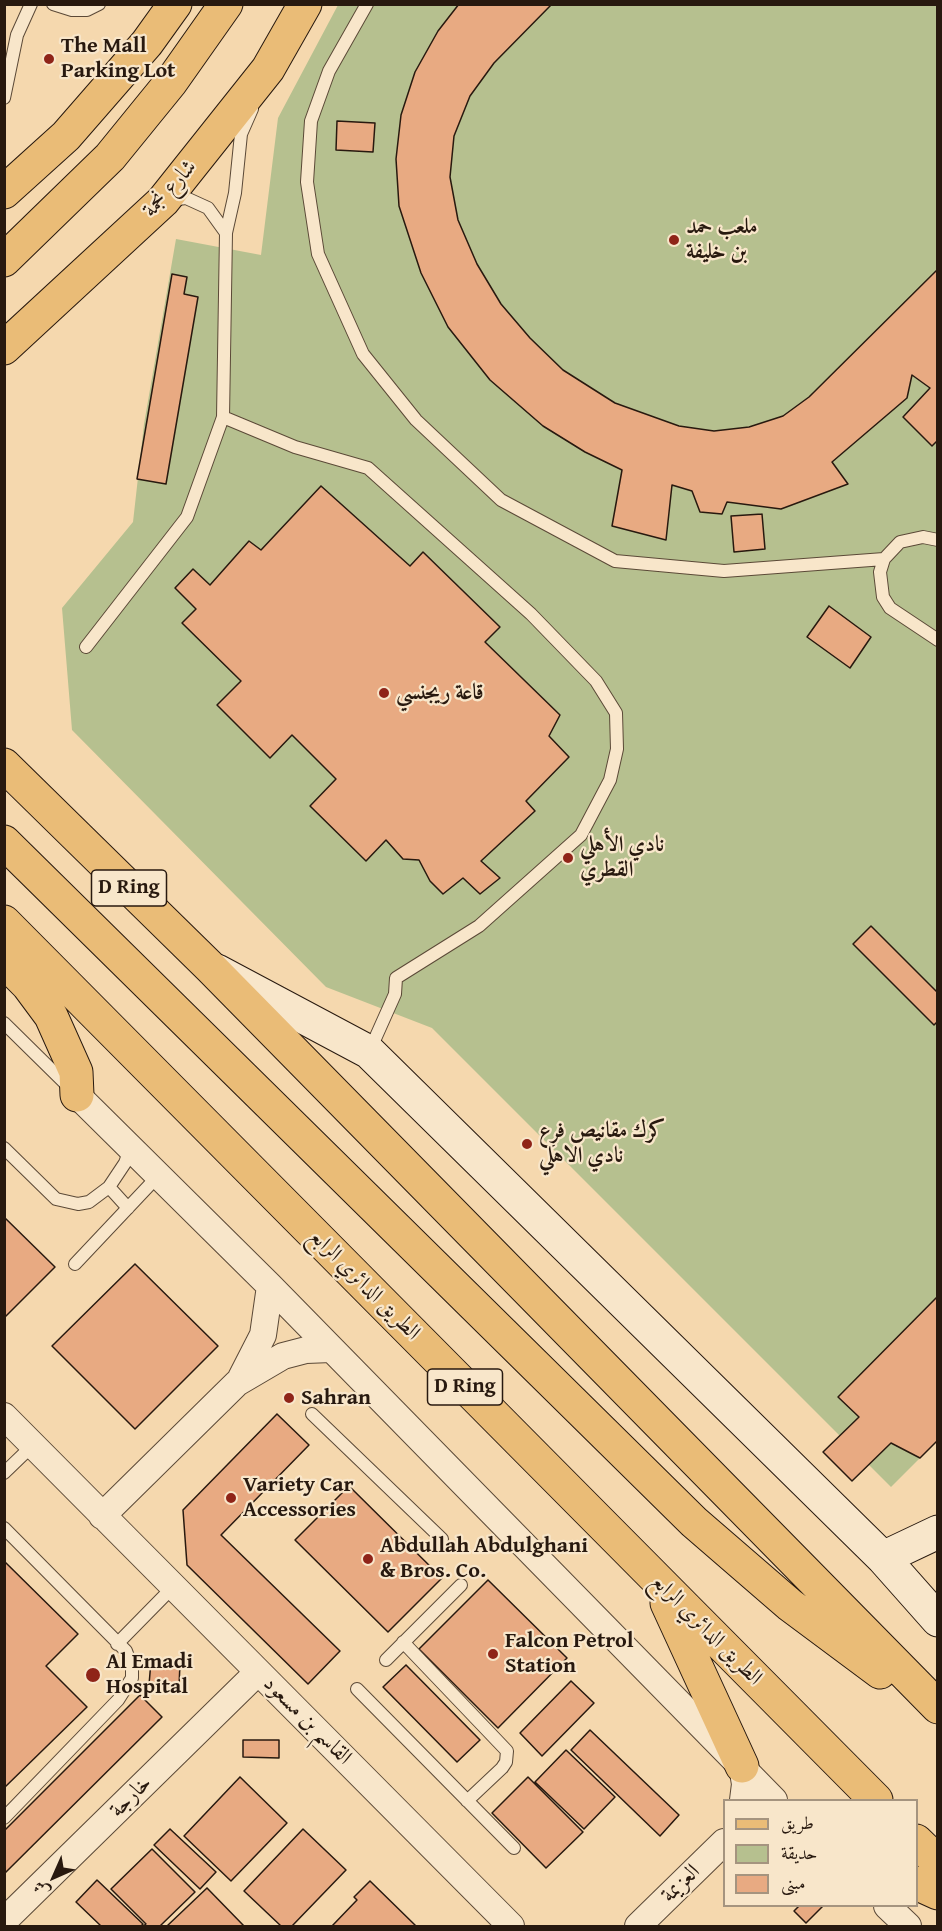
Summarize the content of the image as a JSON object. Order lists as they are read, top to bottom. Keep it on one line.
{"streets":{"main road":["شارع نجمة","D Ring","الطريق الدائري الرابع"],"street":["القاسم بن مسعود","خارجة","العزيمة"]},"crossings":[["القاسم بن مسعود","خارجة"]],"places":["The Mall Parking Lot","ملعب حمد بن خليفة","قاعة ريجنسي","نادي الأهلي القطري","كرك مقانيص فرع نادي الاهلي","Sahran","Variety Car Accessories","Abdullah Abdulghani & Bros. Co.","Falcon Petrol Station","Al Emadi Hospital"],"legend":["طريق","حديقة","مبنى"],"north":"bottom left"}
